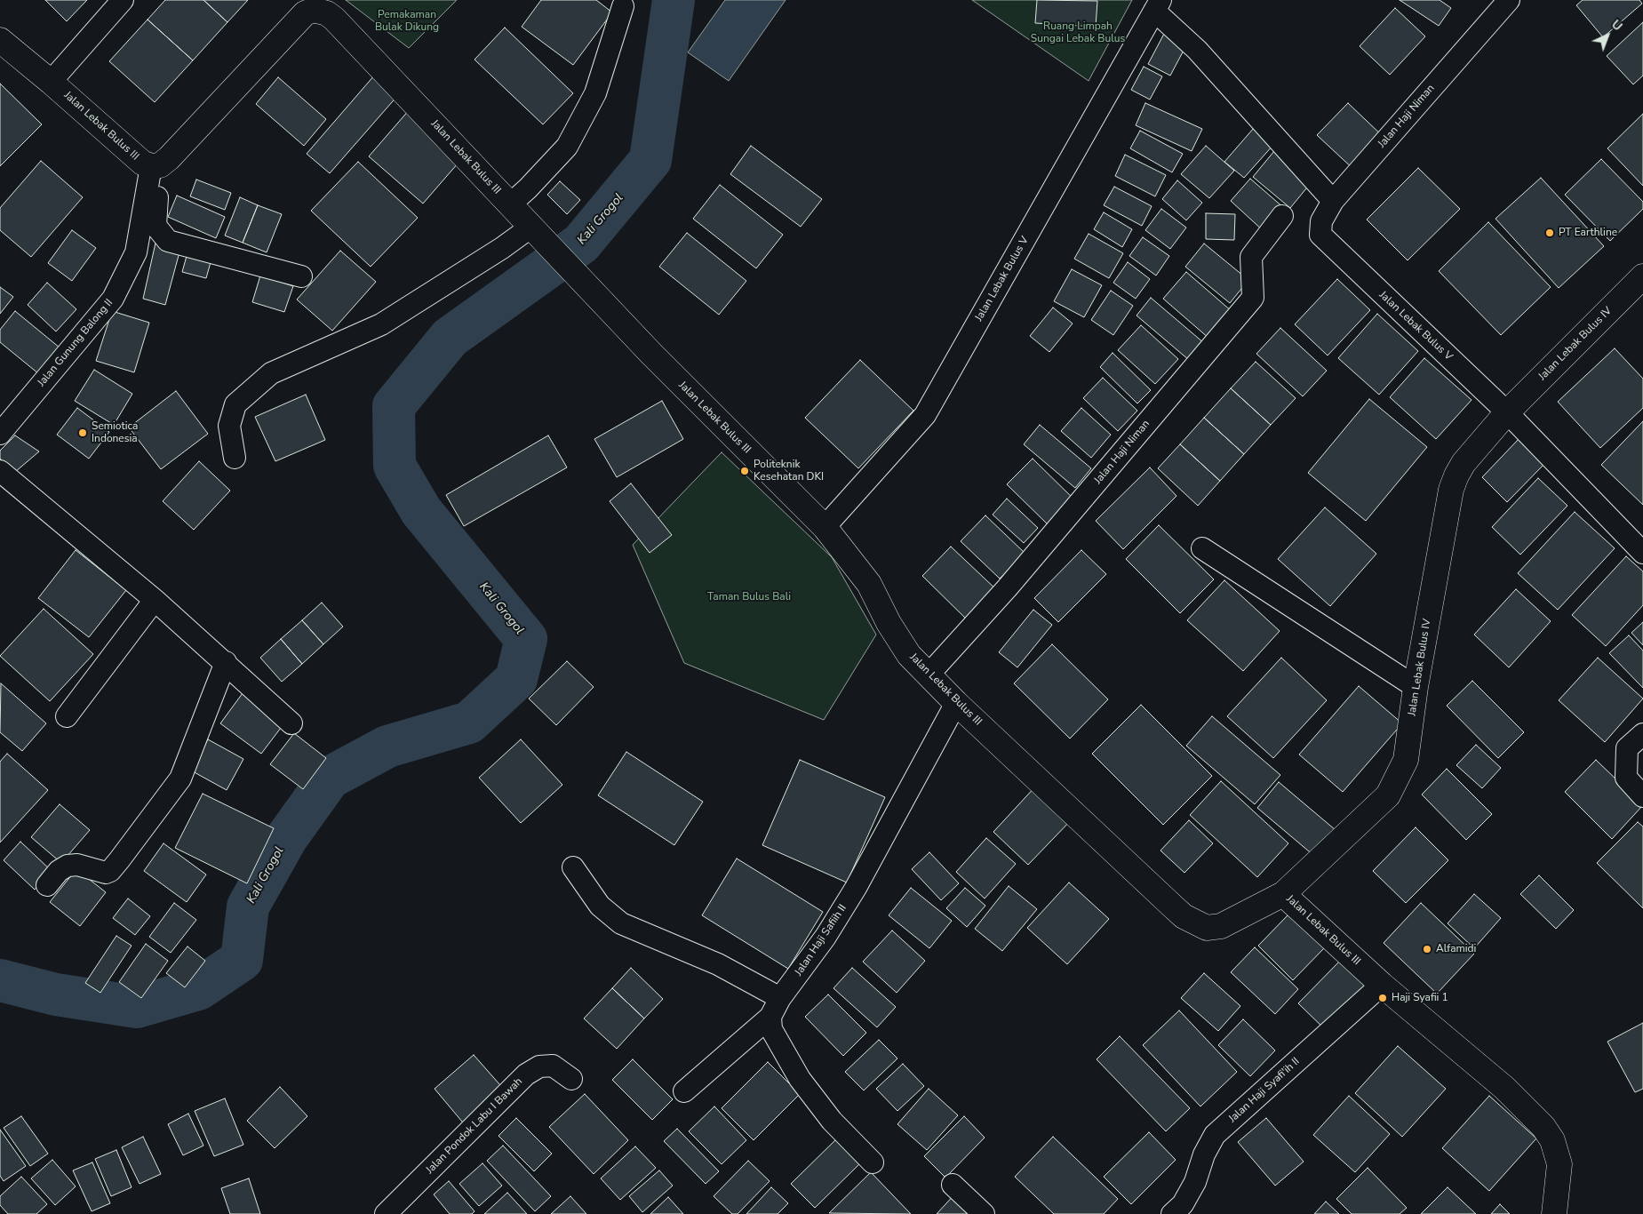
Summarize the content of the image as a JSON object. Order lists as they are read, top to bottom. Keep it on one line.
{"streets":{"street":["Jalan Haji Niman","Jalan Lebak Bulus III","Jalan Lebak Bulus V","Jalan Gunung Balong II","Jalan Lebak Bulus IV","Jalan Haji Safiih II","Jalan Haji Syafi'ih II","Jalan Pondok Labu I Bawah"]},"crossings":[["Jalan Haji Niman","Jalan Lebak Bulus III"],["Jalan Haji Niman","Jalan Lebak Bulus V"],["Jalan Lebak Bulus III","Jalan Lebak Bulus V"],["Jalan Lebak Bulus III","Jalan Gunung Balong II"],["Jalan Lebak Bulus III","Jalan Lebak Bulus IV"],["Jalan Lebak Bulus III","Jalan Haji Safiih II"],["Jalan Lebak Bulus III","Jalan Haji Syafi'ih II"],["Jalan Lebak Bulus V","Jalan Lebak Bulus IV"]],"water":["Kali Grogol"],"parks":["Pemakaman Bulak Dikung","Ruang Limpah Sungai Lebak Bulus","Taman Bulus Bali"],"places":["PT Earthline","Semiotica Indonesia","Politeknik Kesehatan DKI","Alfamidi","Haji Syafii 1"],"north":"top right"}
